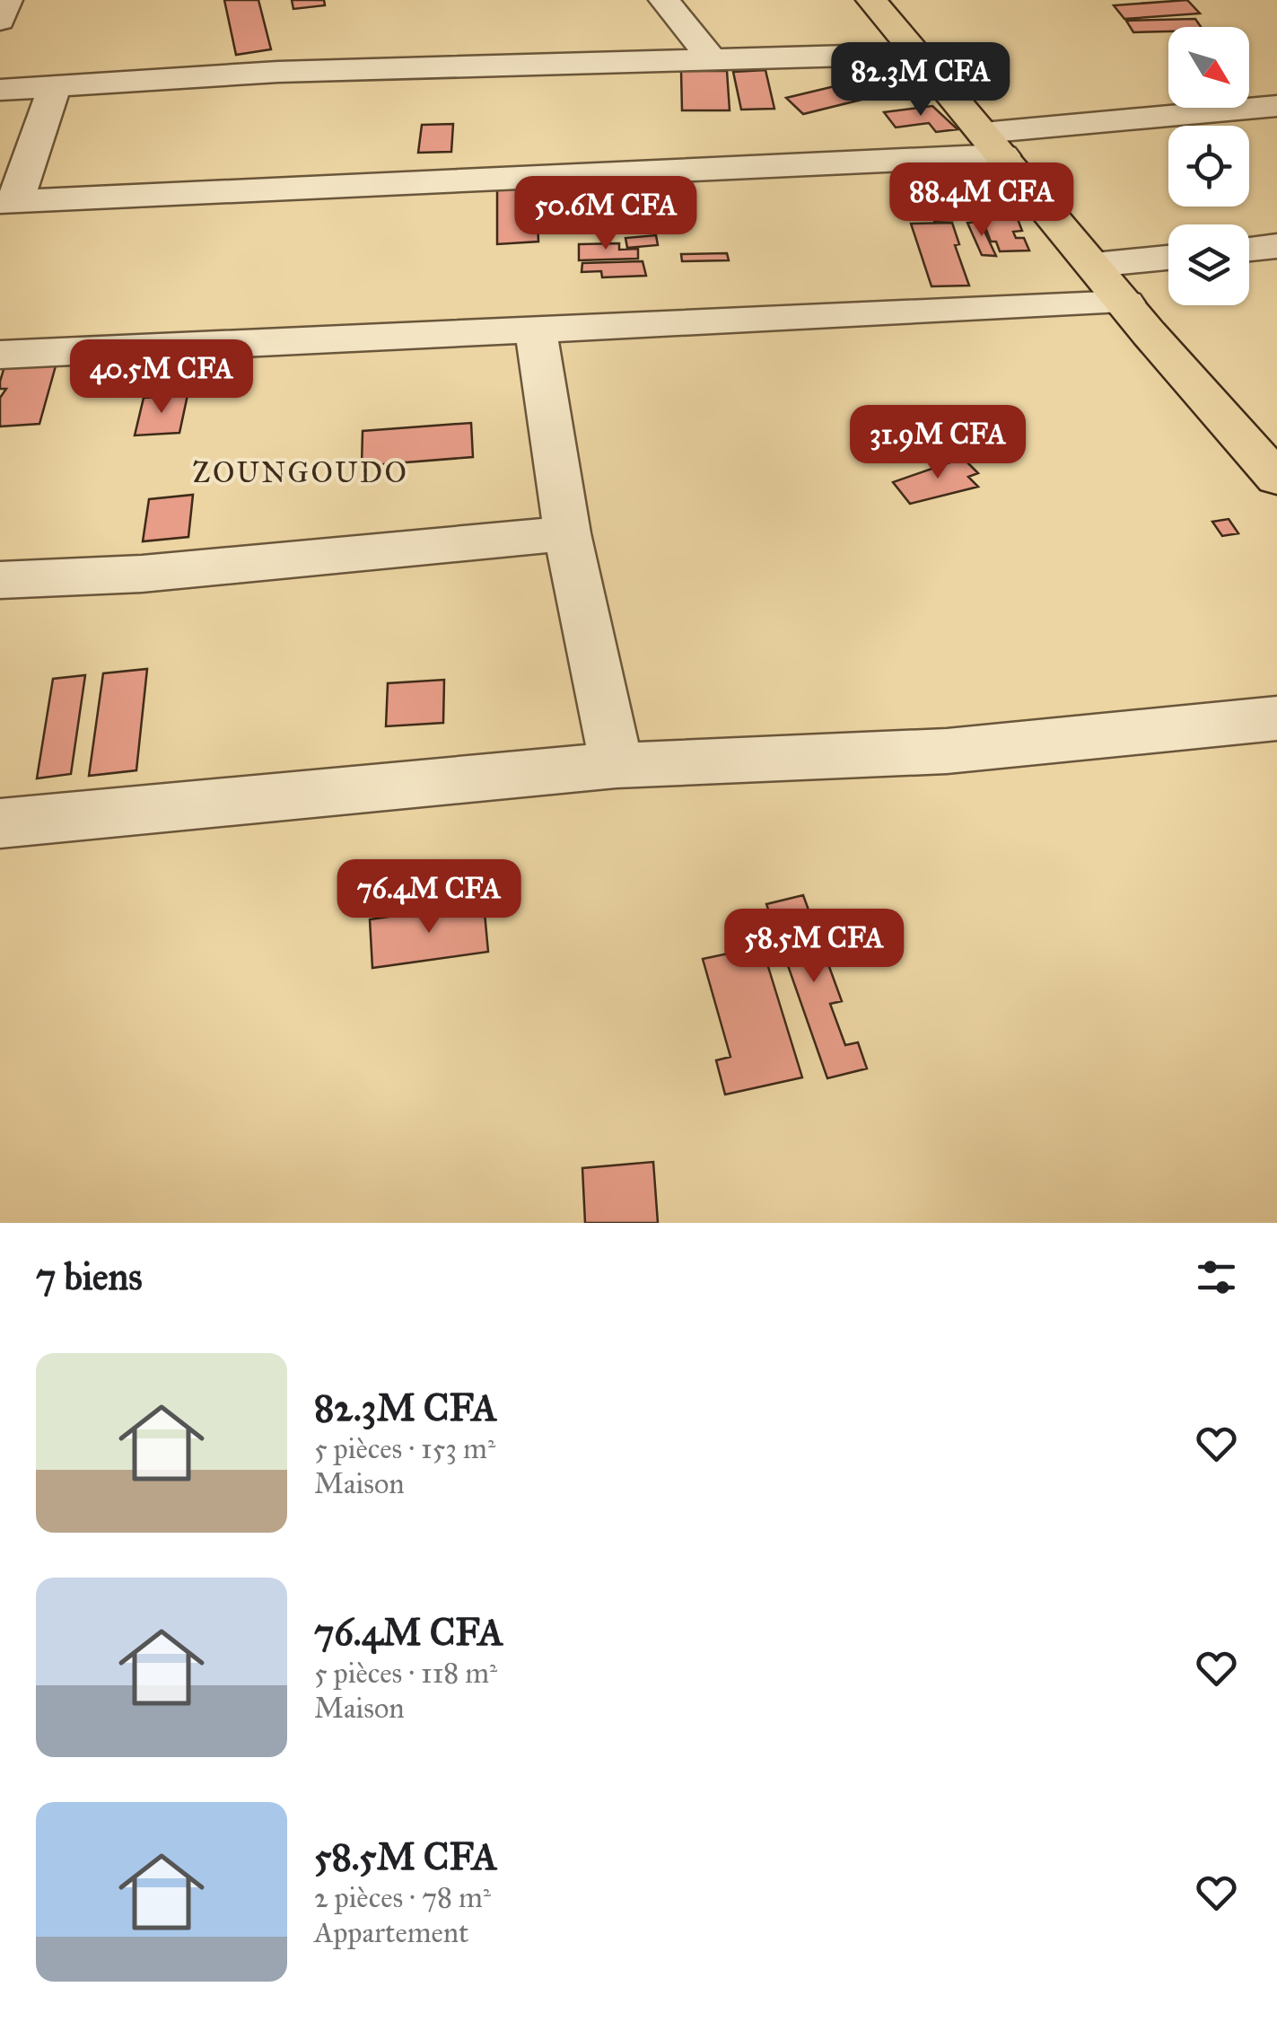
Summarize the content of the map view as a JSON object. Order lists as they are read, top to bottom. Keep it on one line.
{"districts":["ZOUNGOUDO"],"north":"bottom right","page":{"price":["82.3M CFA","88.4M CFA","50.6M CFA","40.5M CFA","31.9M CFA","76.4M CFA","58.5M CFA"],"heading":"7 biens","list":[{"name":"82.3M CFA","note":"5 pièces · 153 m² · Maison"},{"name":"76.4M CFA","note":"5 pièces · 118 m² · Maison"},{"name":"58.5M CFA","note":"2 pièces · 78 m² · Appartement"}]}}
